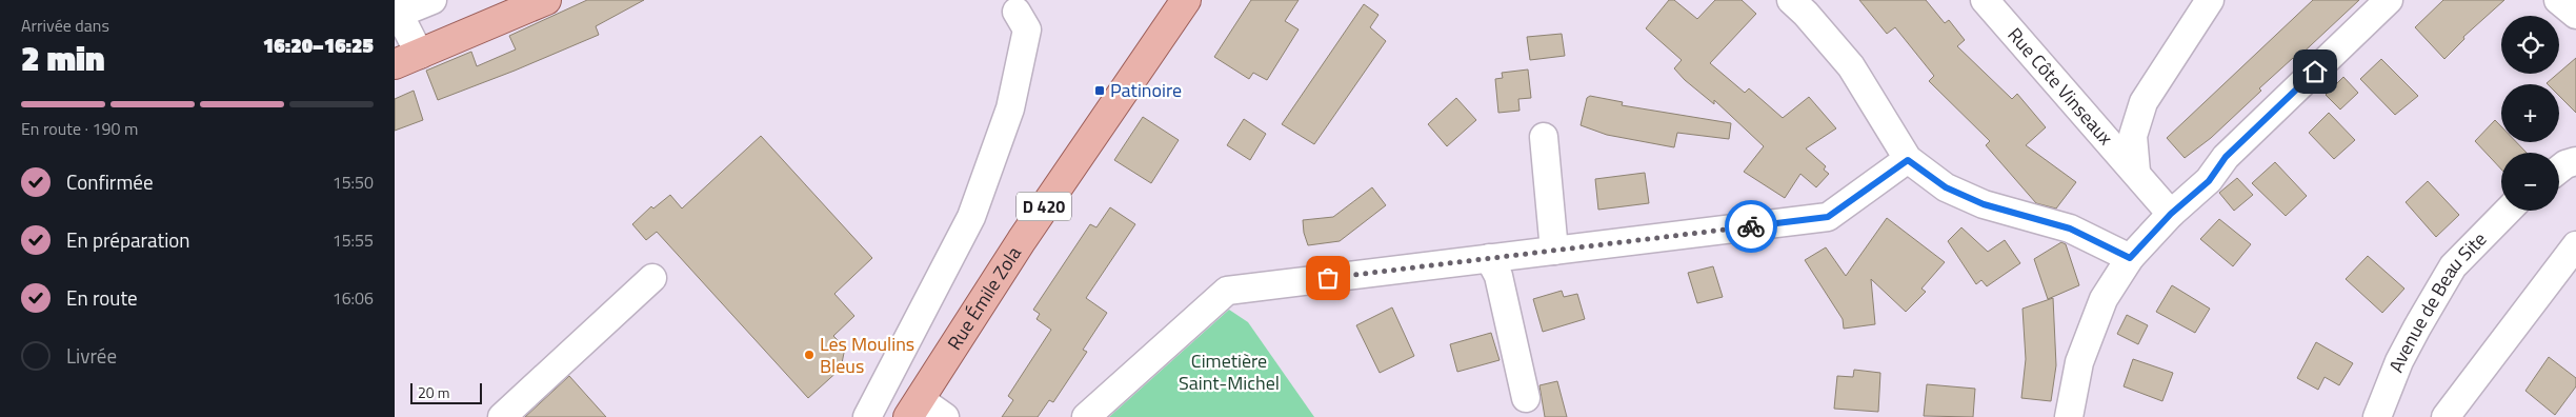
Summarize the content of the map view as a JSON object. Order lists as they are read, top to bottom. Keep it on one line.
{"streets":{"main road":["D 420","Rue Émile Zola"],"street":["Rue Côte Vinseaux","Avenue de Beau Site"]},"parks":["Cimetière Saint-Michel"],"places":{"transit":["Patinoire"],"other":["Les Moulins Bleus"]},"scale_bar":"20 m","page":{"heading":["2 min","Arrivée dans","16:20–16:25"],"map_buttons":["+","−"],"bar":"En route · 190 m","list":[["Confirmée","15:50"],["En préparation","15:55"],["En route","16:06"],"Livrée"],"scale":"20 m"}}
